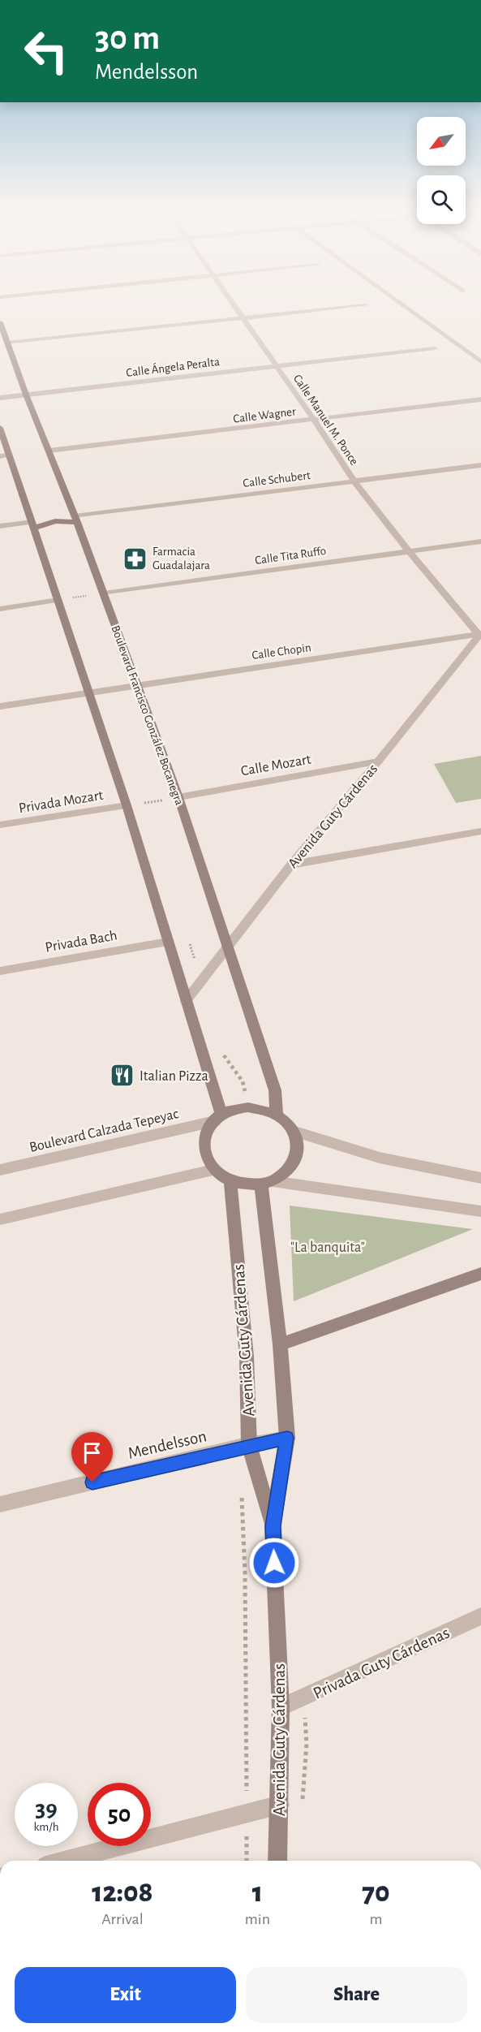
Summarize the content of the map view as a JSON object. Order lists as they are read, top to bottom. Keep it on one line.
{"streets":{"main road":["Boulevard Francisco González Bocanegra","Avenida Guty Cárdenas"],"street":["Calle Ángela Peralta","Calle Wagner","Calle Manuel M. Ponce","Calle Schubert","Calle Tita Ruffo","Calle Chopin","Calle Mozart","Privada Mozart","Privada Bach","Boulevard Calzada Tepeyac","Mendelsson","Privada Guty Cárdenas"]},"crossings":[["Calle Ángela Peralta","Calle Manuel M. Ponce"],["Calle Ángela Peralta","Boulevard Francisco González Bocanegra"],["Calle Wagner","Calle Manuel M. Ponce"],["Calle Wagner","Boulevard Francisco González Bocanegra"],["Calle Manuel M. Ponce","Calle Schubert"],["Calle Manuel M. Ponce","Calle Tita Ruffo"],["Calle Manuel M. Ponce","Calle Chopin"],["Calle Manuel M. Ponce","Avenida Guty Cárdenas"],["Calle Schubert","Boulevard Francisco González Bocanegra"],["Calle Tita Ruffo","Boulevard Francisco González Bocanegra"],["Calle Chopin","Boulevard Francisco González Bocanegra"],["Calle Chopin","Avenida Guty Cárdenas"],["Boulevard Francisco González Bocanegra","Calle Mozart"],["Boulevard Francisco González Bocanegra","Avenida Guty Cárdenas"],["Boulevard Francisco González Bocanegra","Boulevard Calzada Tepeyac"],["Calle Mozart","Avenida Guty Cárdenas"],["Avenida Guty Cárdenas","Boulevard Calzada Tepeyac"],["Avenida Guty Cárdenas","Mendelsson"],["Avenida Guty Cárdenas","Privada Guty Cárdenas"]],"parks":["\"La banquita\""],"places":{"pharmacy":["Farmacia Guadalajara"],"restaurant":["Italian Pizza"]},"north":"bottom left","page":{"turn":["30 m","Mendelsson"],"speed":"39 km/h","limit":"50","eta":["12:08","Arrival","1","min","70","m"],"buttons":["Exit","Share"]}}
